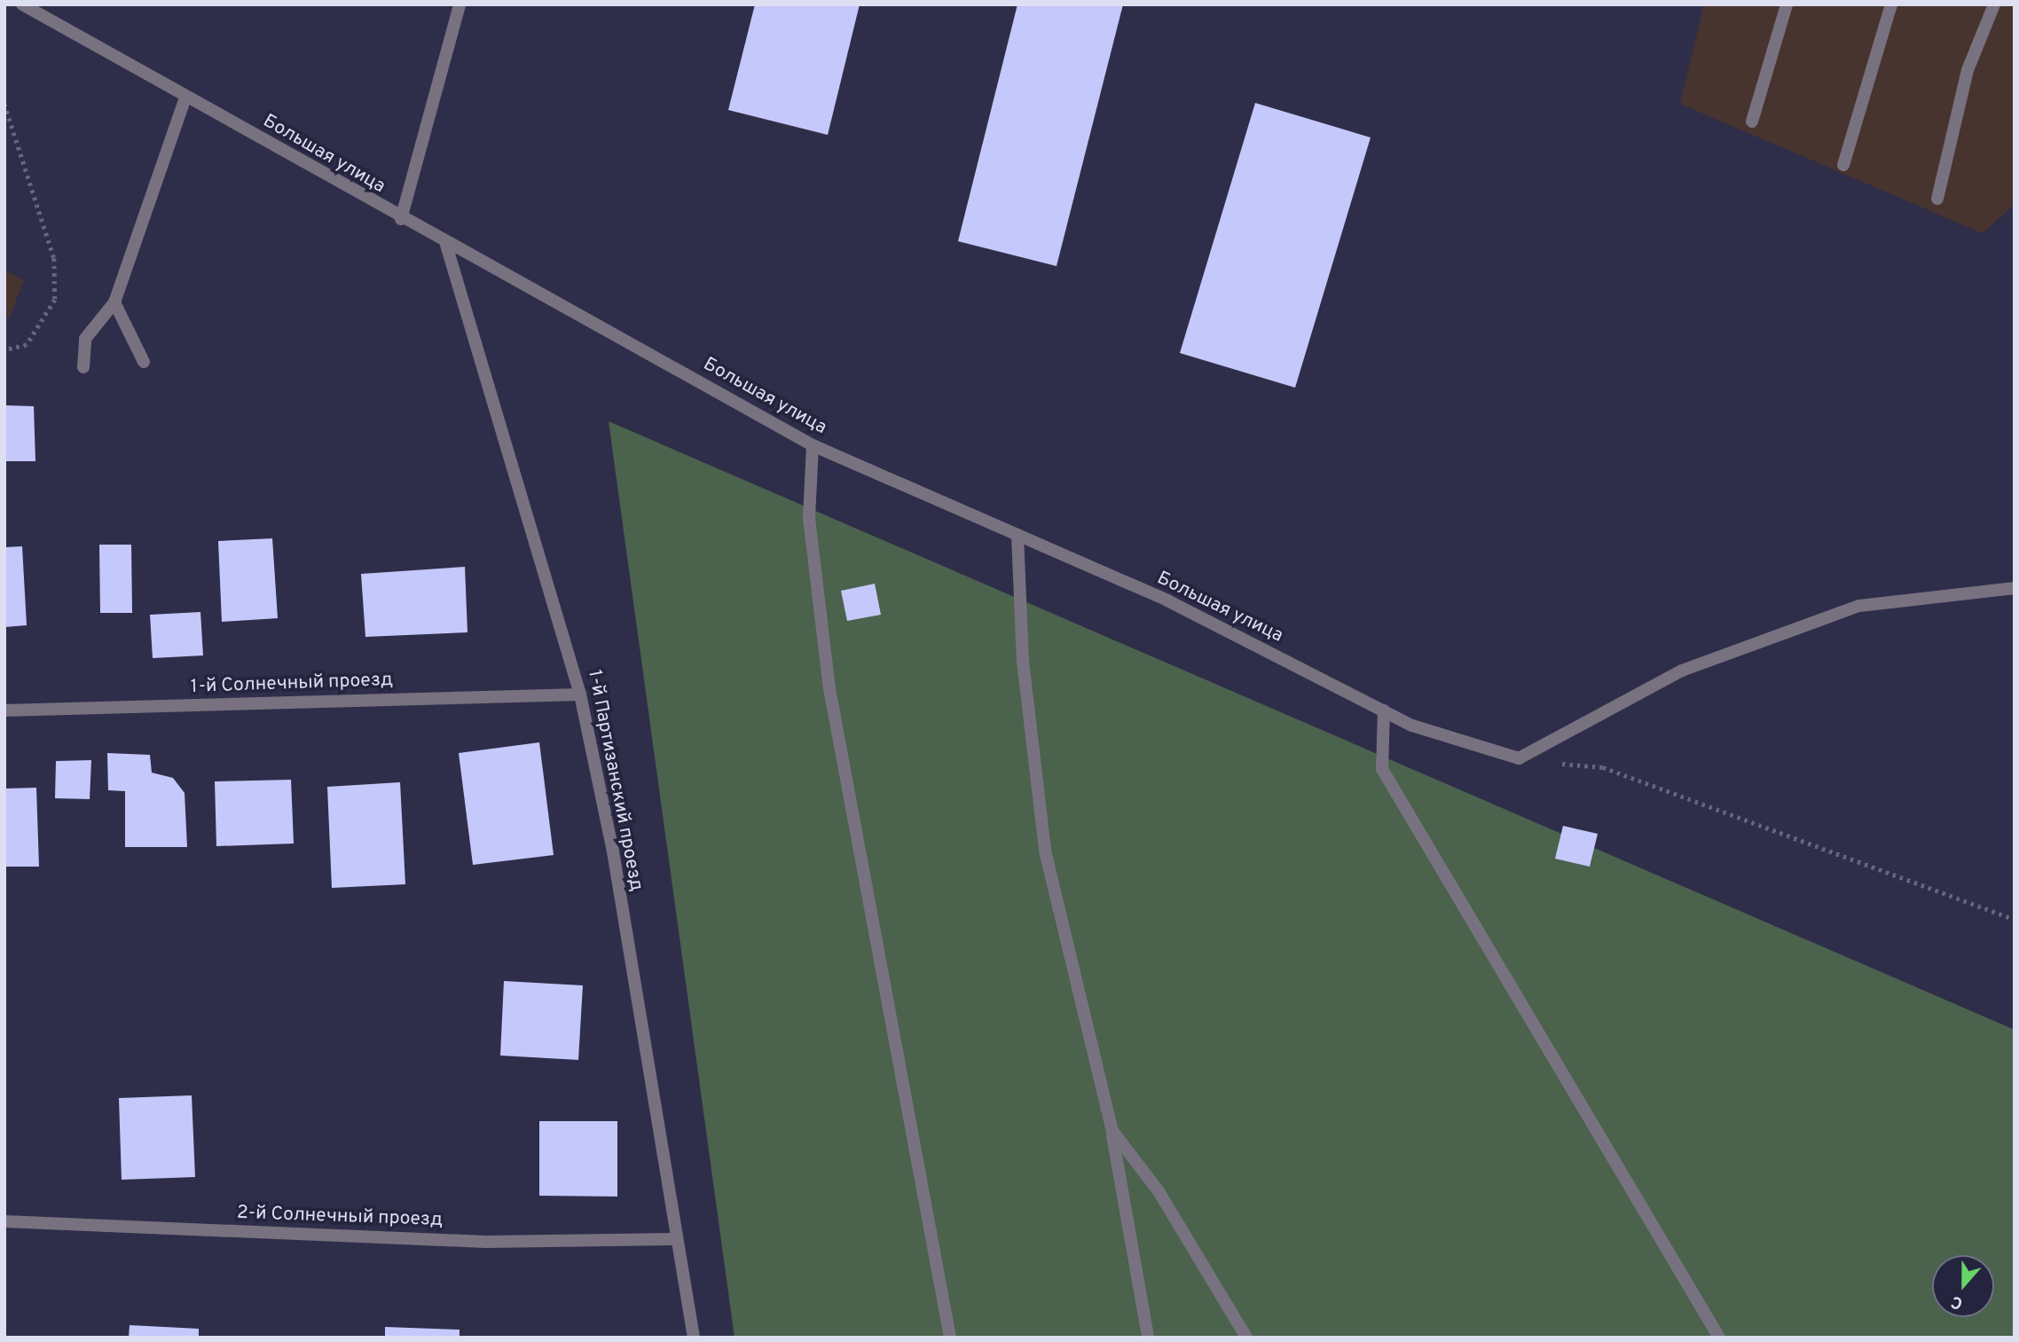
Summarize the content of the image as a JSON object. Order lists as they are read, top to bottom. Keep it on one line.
{"streets":{"street":["Большая улица","1-й Солнечный проезд","1-й Партизанский проезд","2-й Солнечный проезд"]},"crossings":[["Большая улица","1-й Партизанский проезд"],["1-й Солнечный проезд","1-й Партизанский проезд"],["1-й Партизанский проезд","2-й Солнечный проезд"]],"north":"bottom"}
